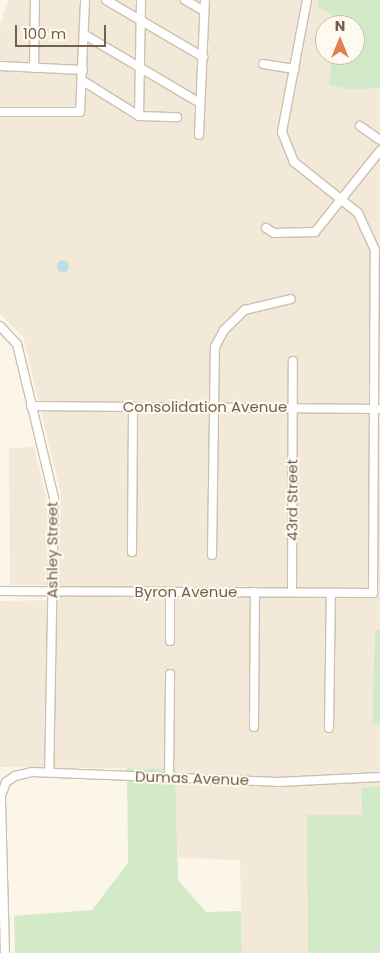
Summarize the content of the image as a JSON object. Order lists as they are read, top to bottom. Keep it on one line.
{"streets":{"street":["Consolidation Avenue","43rd Street","Ashley Street","Byron Avenue","Dumas Avenue"]},"crossings":[["Consolidation Avenue","43rd Street"],["Consolidation Avenue","Ashley Street"],["Consolidation Avenue","Byron Avenue"],["43rd Street","Byron Avenue"],["Ashley Street","Byron Avenue"],["Ashley Street","Dumas Avenue"]],"scale_bar":"100 m","north":"top"}
